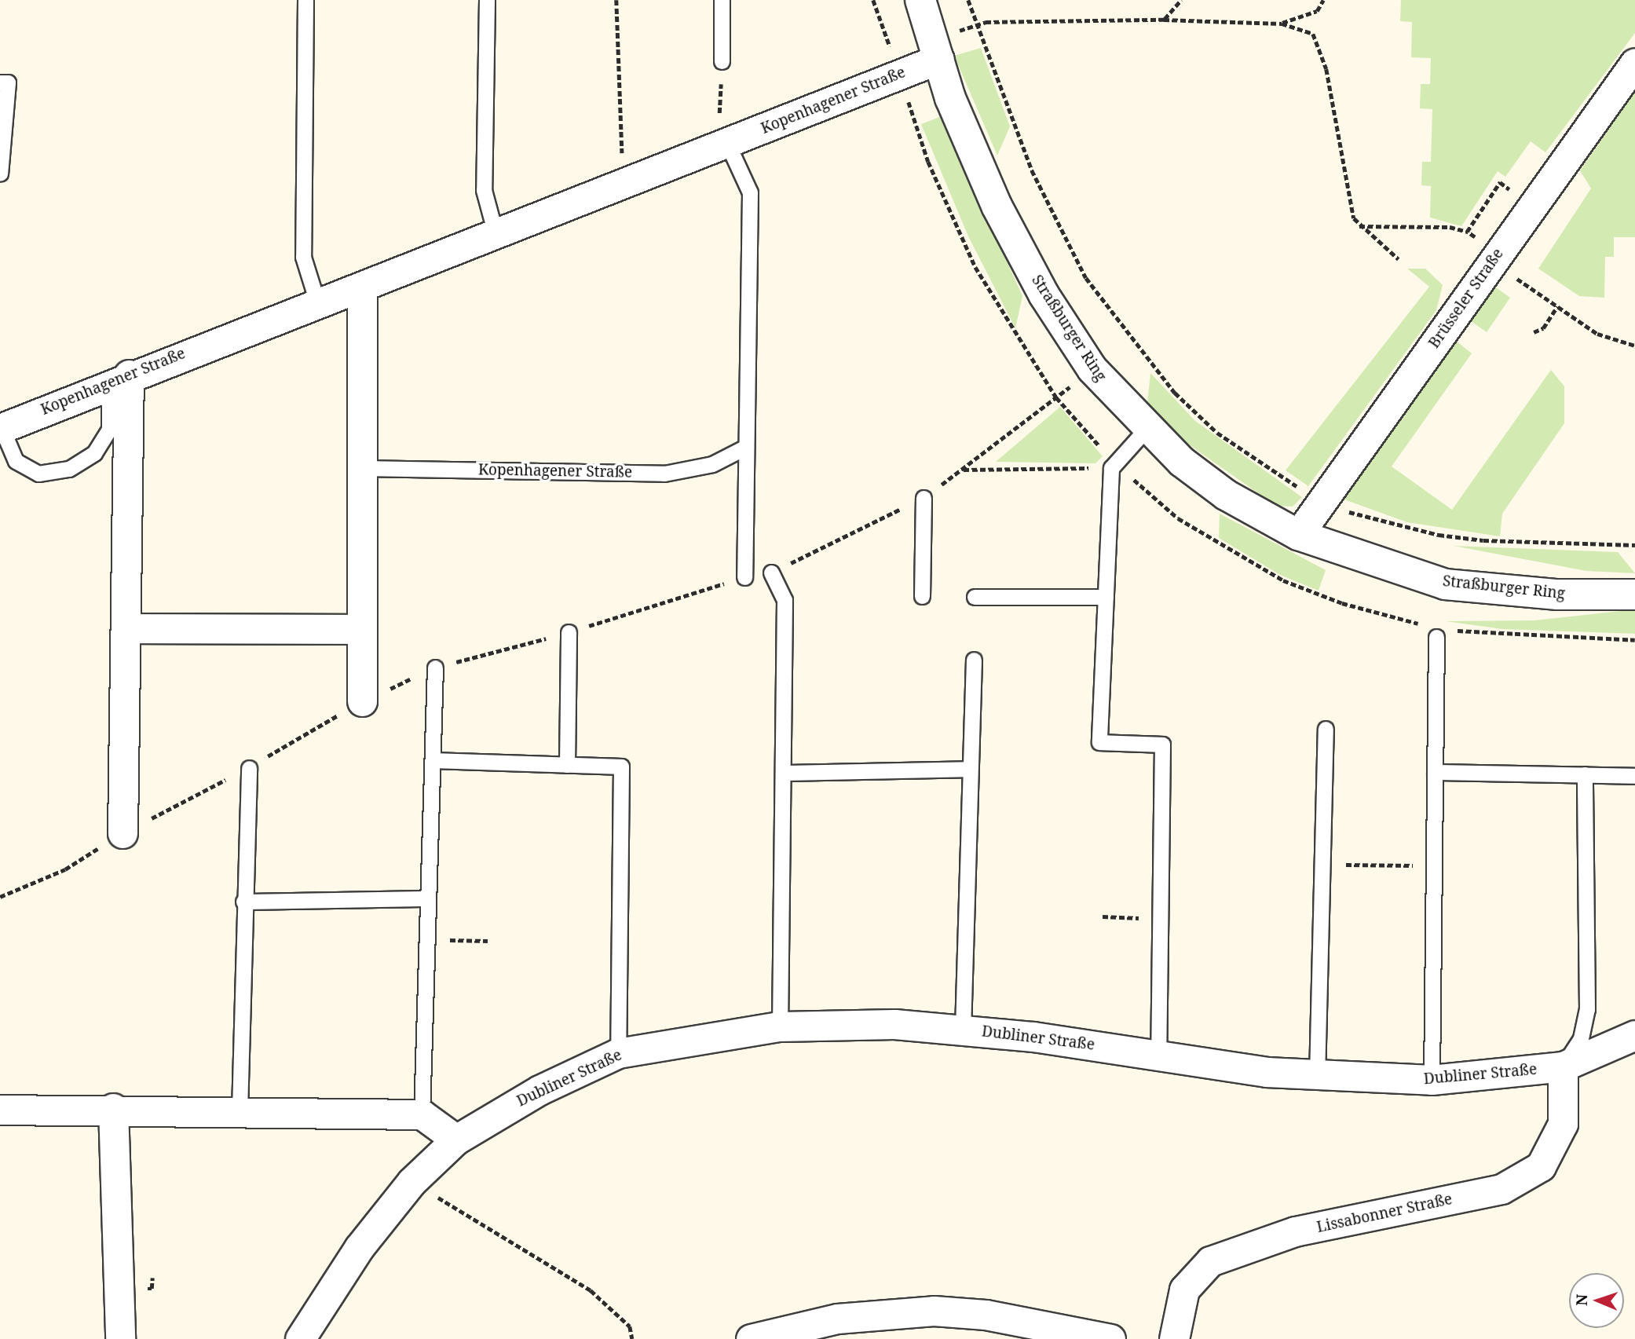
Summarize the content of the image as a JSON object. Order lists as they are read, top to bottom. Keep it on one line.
{"streets":{"street":["Kopenhagener Straße","Brüsseler Straße","Straßburger Ring","Dubliner Straße","Lissabonner Straße"]},"crossings":[["Kopenhagener Straße","Straßburger Ring"],["Brüsseler Straße","Straßburger Ring"],["Dubliner Straße","Lissabonner Straße"]],"north":"left"}
